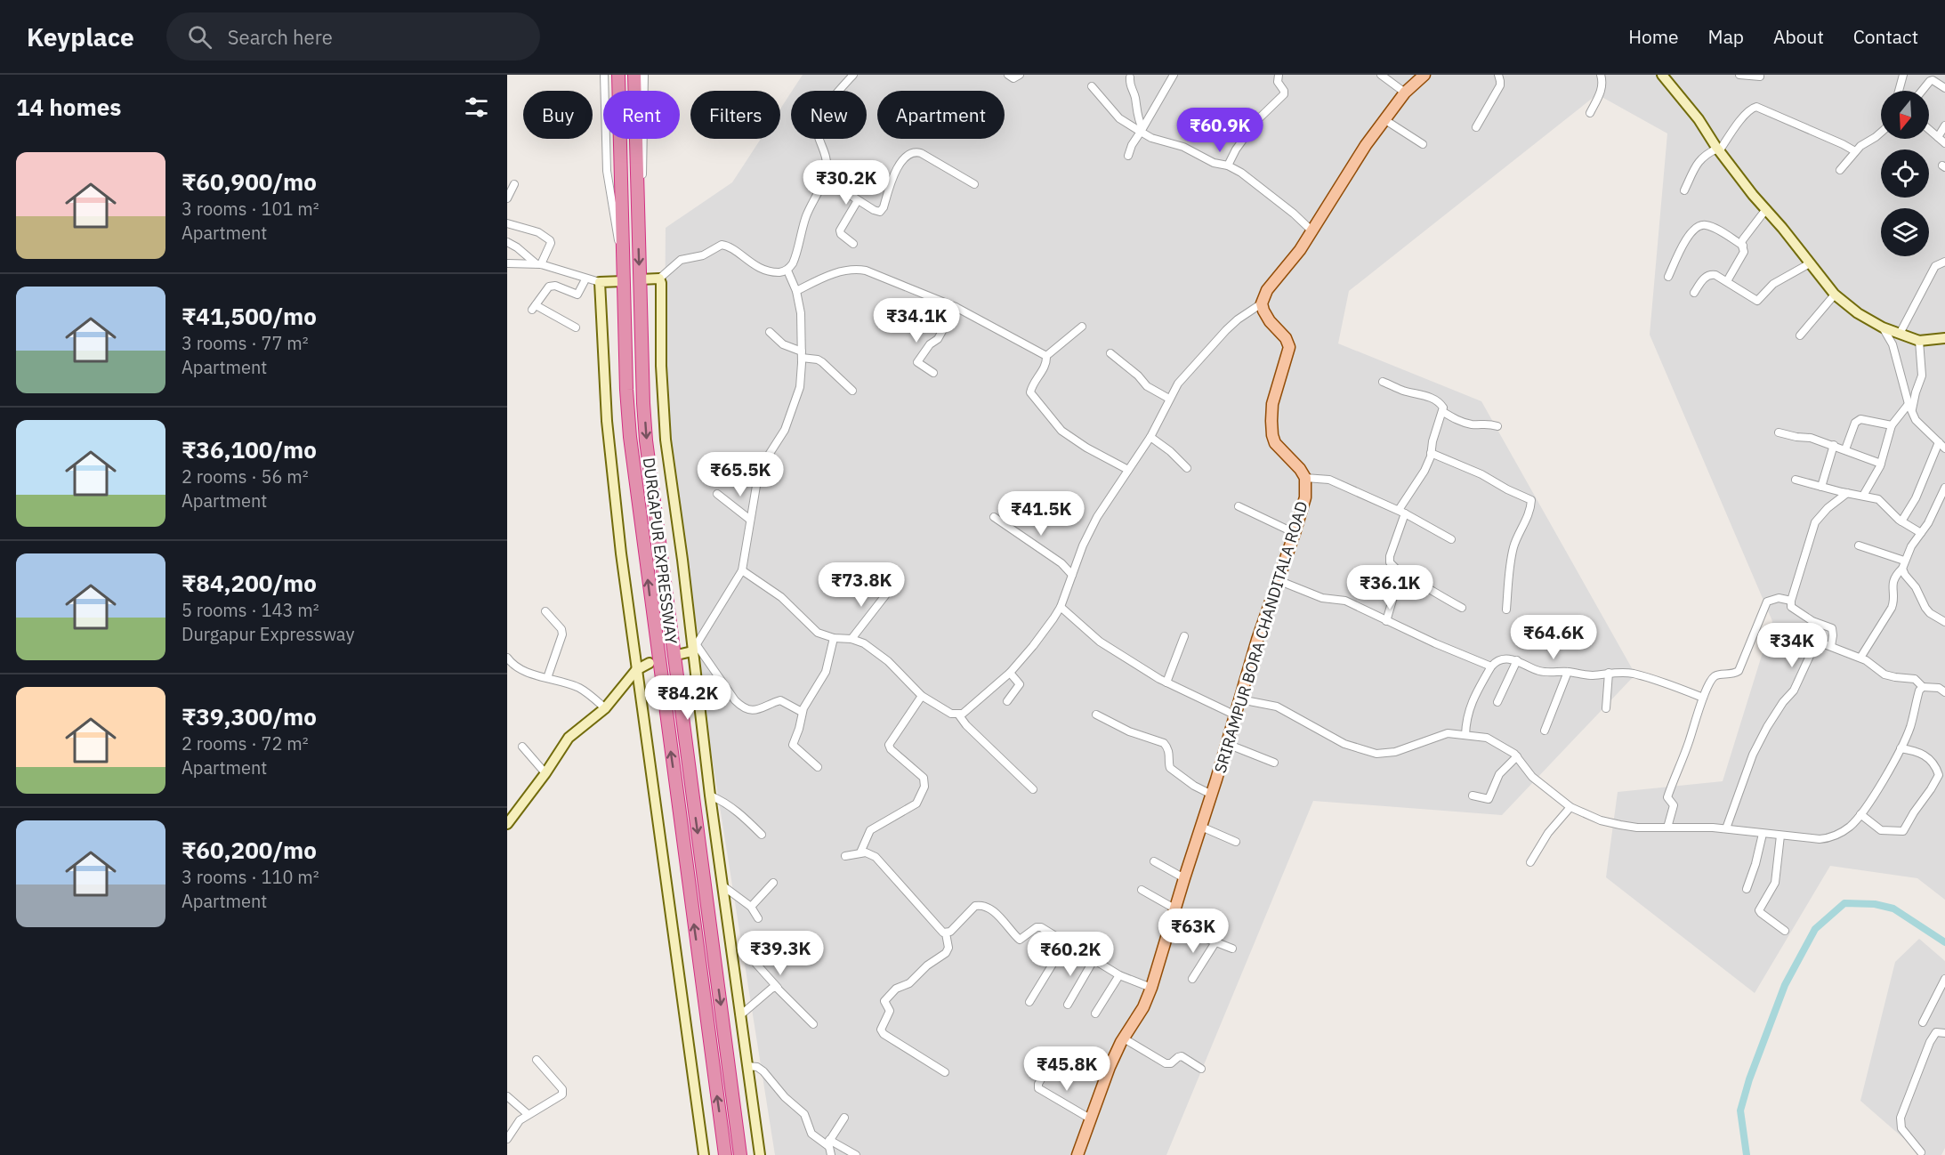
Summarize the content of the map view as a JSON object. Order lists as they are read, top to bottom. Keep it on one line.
{"streets":{"highway":["DURGAPUR EXPRESSWAY"],"main road":["SRIRAMPUR BORA CHANDITALA ROAD"]},"north":"bottom","page":{"header":"Keyplace","search":"Search here","nav":["Home","Map","About","Contact"],"heading":"14 homes","chip":["Buy","Rent","Filters","New","Apartment"],"price":["₹60.9K","₹30.2K","₹34.1K","₹65.5K","₹41.5K","₹73.8K","₹36.1K","₹64.6K","₹34K","₹84.2K","₹63K","₹39.3K","₹60.2K","₹45.8K"],"list":[{"name":"₹60,900/mo","note":"3 rooms · 101 m² · Apartment"},{"name":"₹41,500/mo","note":"3 rooms · 77 m² · Apartment"},{"name":"₹36,100/mo","note":"2 rooms · 56 m² · Apartment"},{"name":"₹84,200/mo","note":"5 rooms · 143 m² · Durgapur Expressway"},{"name":"₹39,300/mo","note":"2 rooms · 72 m² · Apartment"},{"name":"₹60,200/mo","note":"3 rooms · 110 m² · Apartment"}]}}
